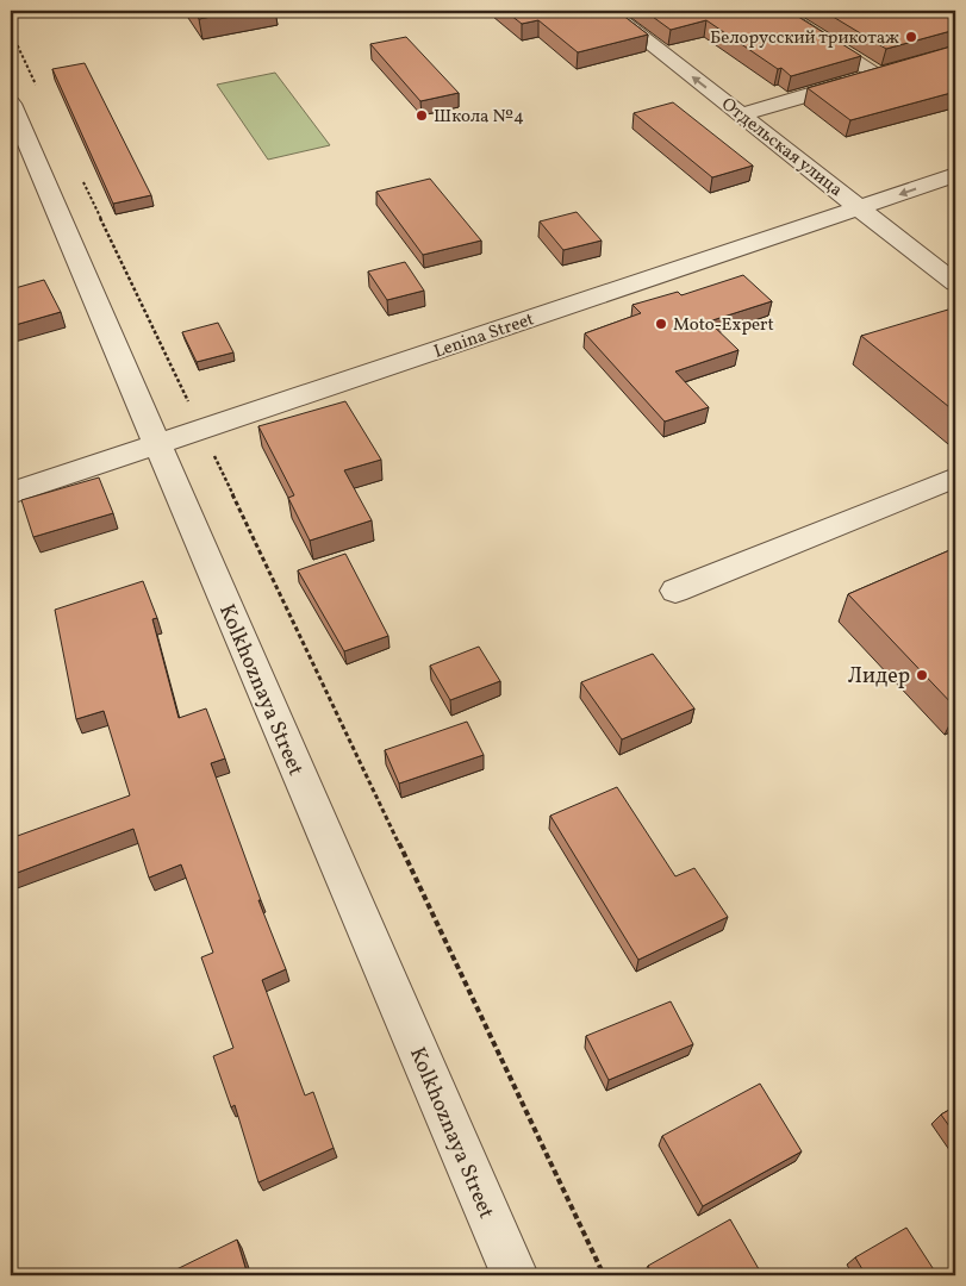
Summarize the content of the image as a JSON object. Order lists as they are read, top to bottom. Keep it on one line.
{"streets":{"street":["Отдельская улица","Lenina Street","Kolkhoznaya Street"]},"crossings":[["Отдельская улица","Lenina Street"],["Lenina Street","Kolkhoznaya Street"]],"one_way":["Отдельская улица"],"places":["Белорусский трикотаж","Школа №4","Moto-Expert","Лидер"]}
